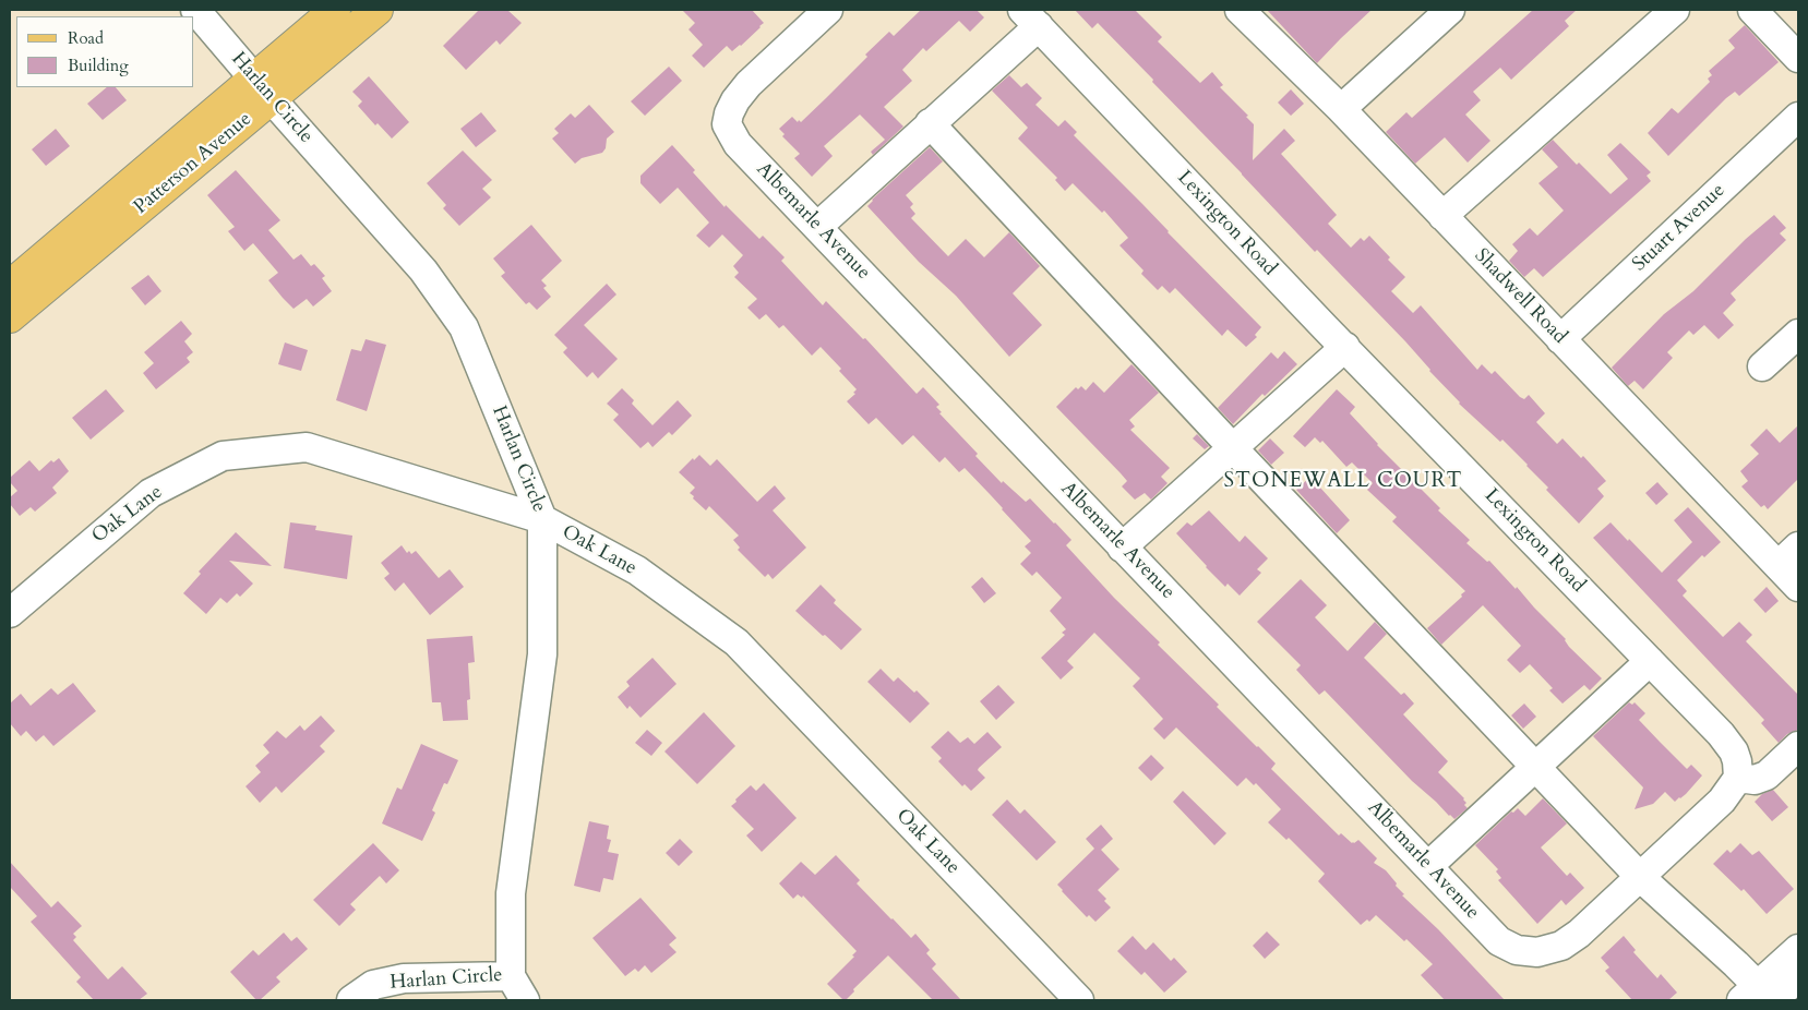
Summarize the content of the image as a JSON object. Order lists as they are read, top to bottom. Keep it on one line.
{"streets":{"main road":["Patterson Avenue"],"street":["Harlan Circle","Albemarle Avenue","Lexington Road","Stuart Avenue","Shadwell Road","Oak Lane"]},"crossings":[["Harlan Circle","Patterson Avenue"],["Harlan Circle","Oak Lane"],["Stuart Avenue","Shadwell Road"]],"districts":["STONEWALL COURT"],"legend":["Road","Building"]}
